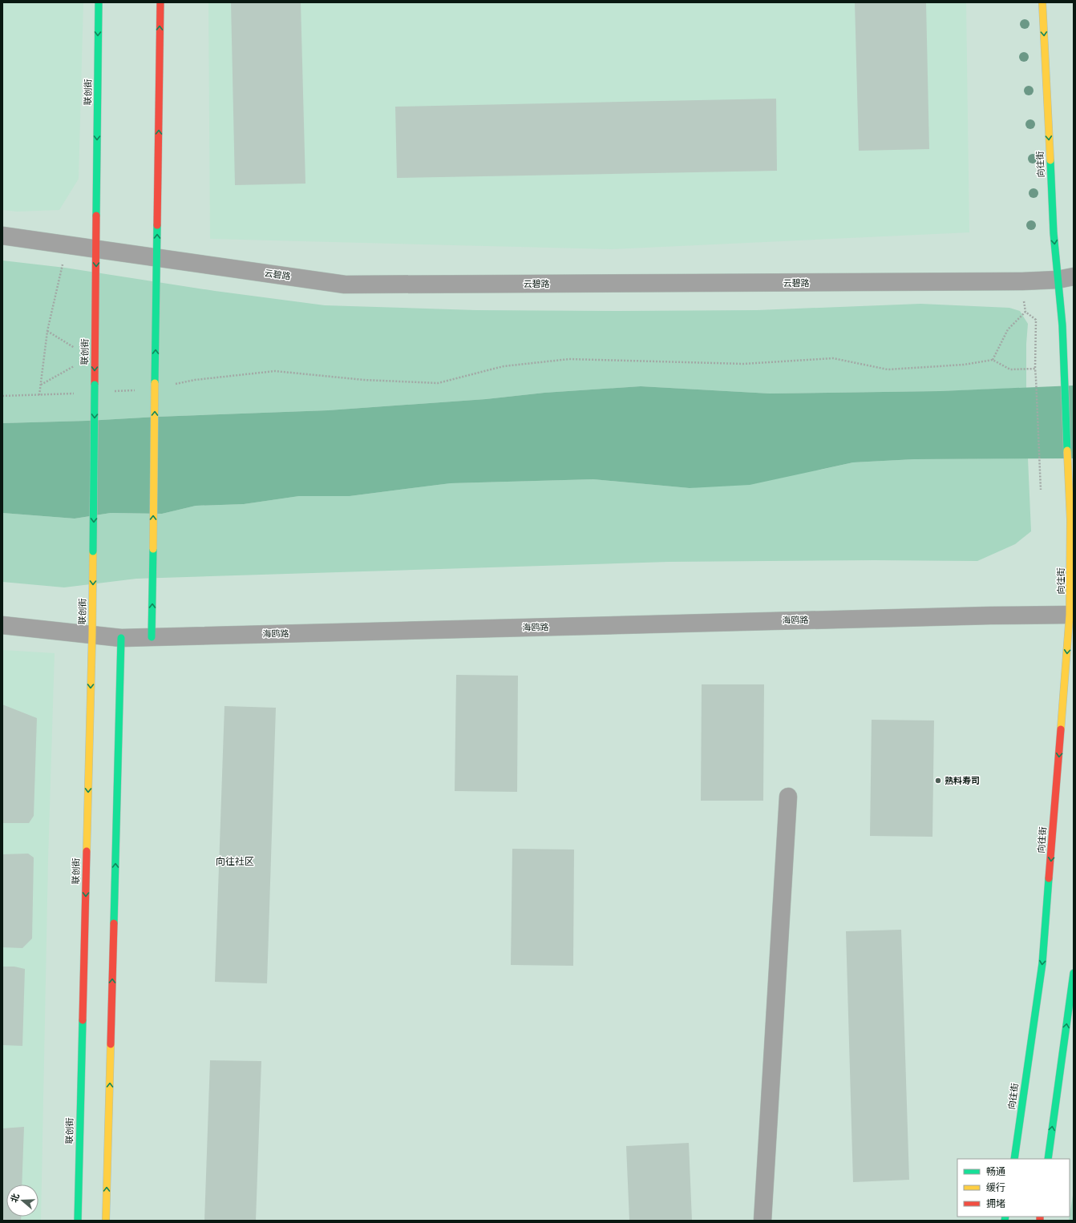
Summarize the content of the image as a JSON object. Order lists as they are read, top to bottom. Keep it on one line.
{"streets":{"street":["联创街","向往街","云碧路","海鸥路"]},"crossings":[["联创街","云碧路"],["联创街","海鸥路"],["向往街","云碧路"],["向往街","海鸥路"]],"one_way":["向往街"],"districts":["向往社区"],"places":["熟料寿司"],"legend":["畅通","缓行","拥堵"],"north":"left"}
